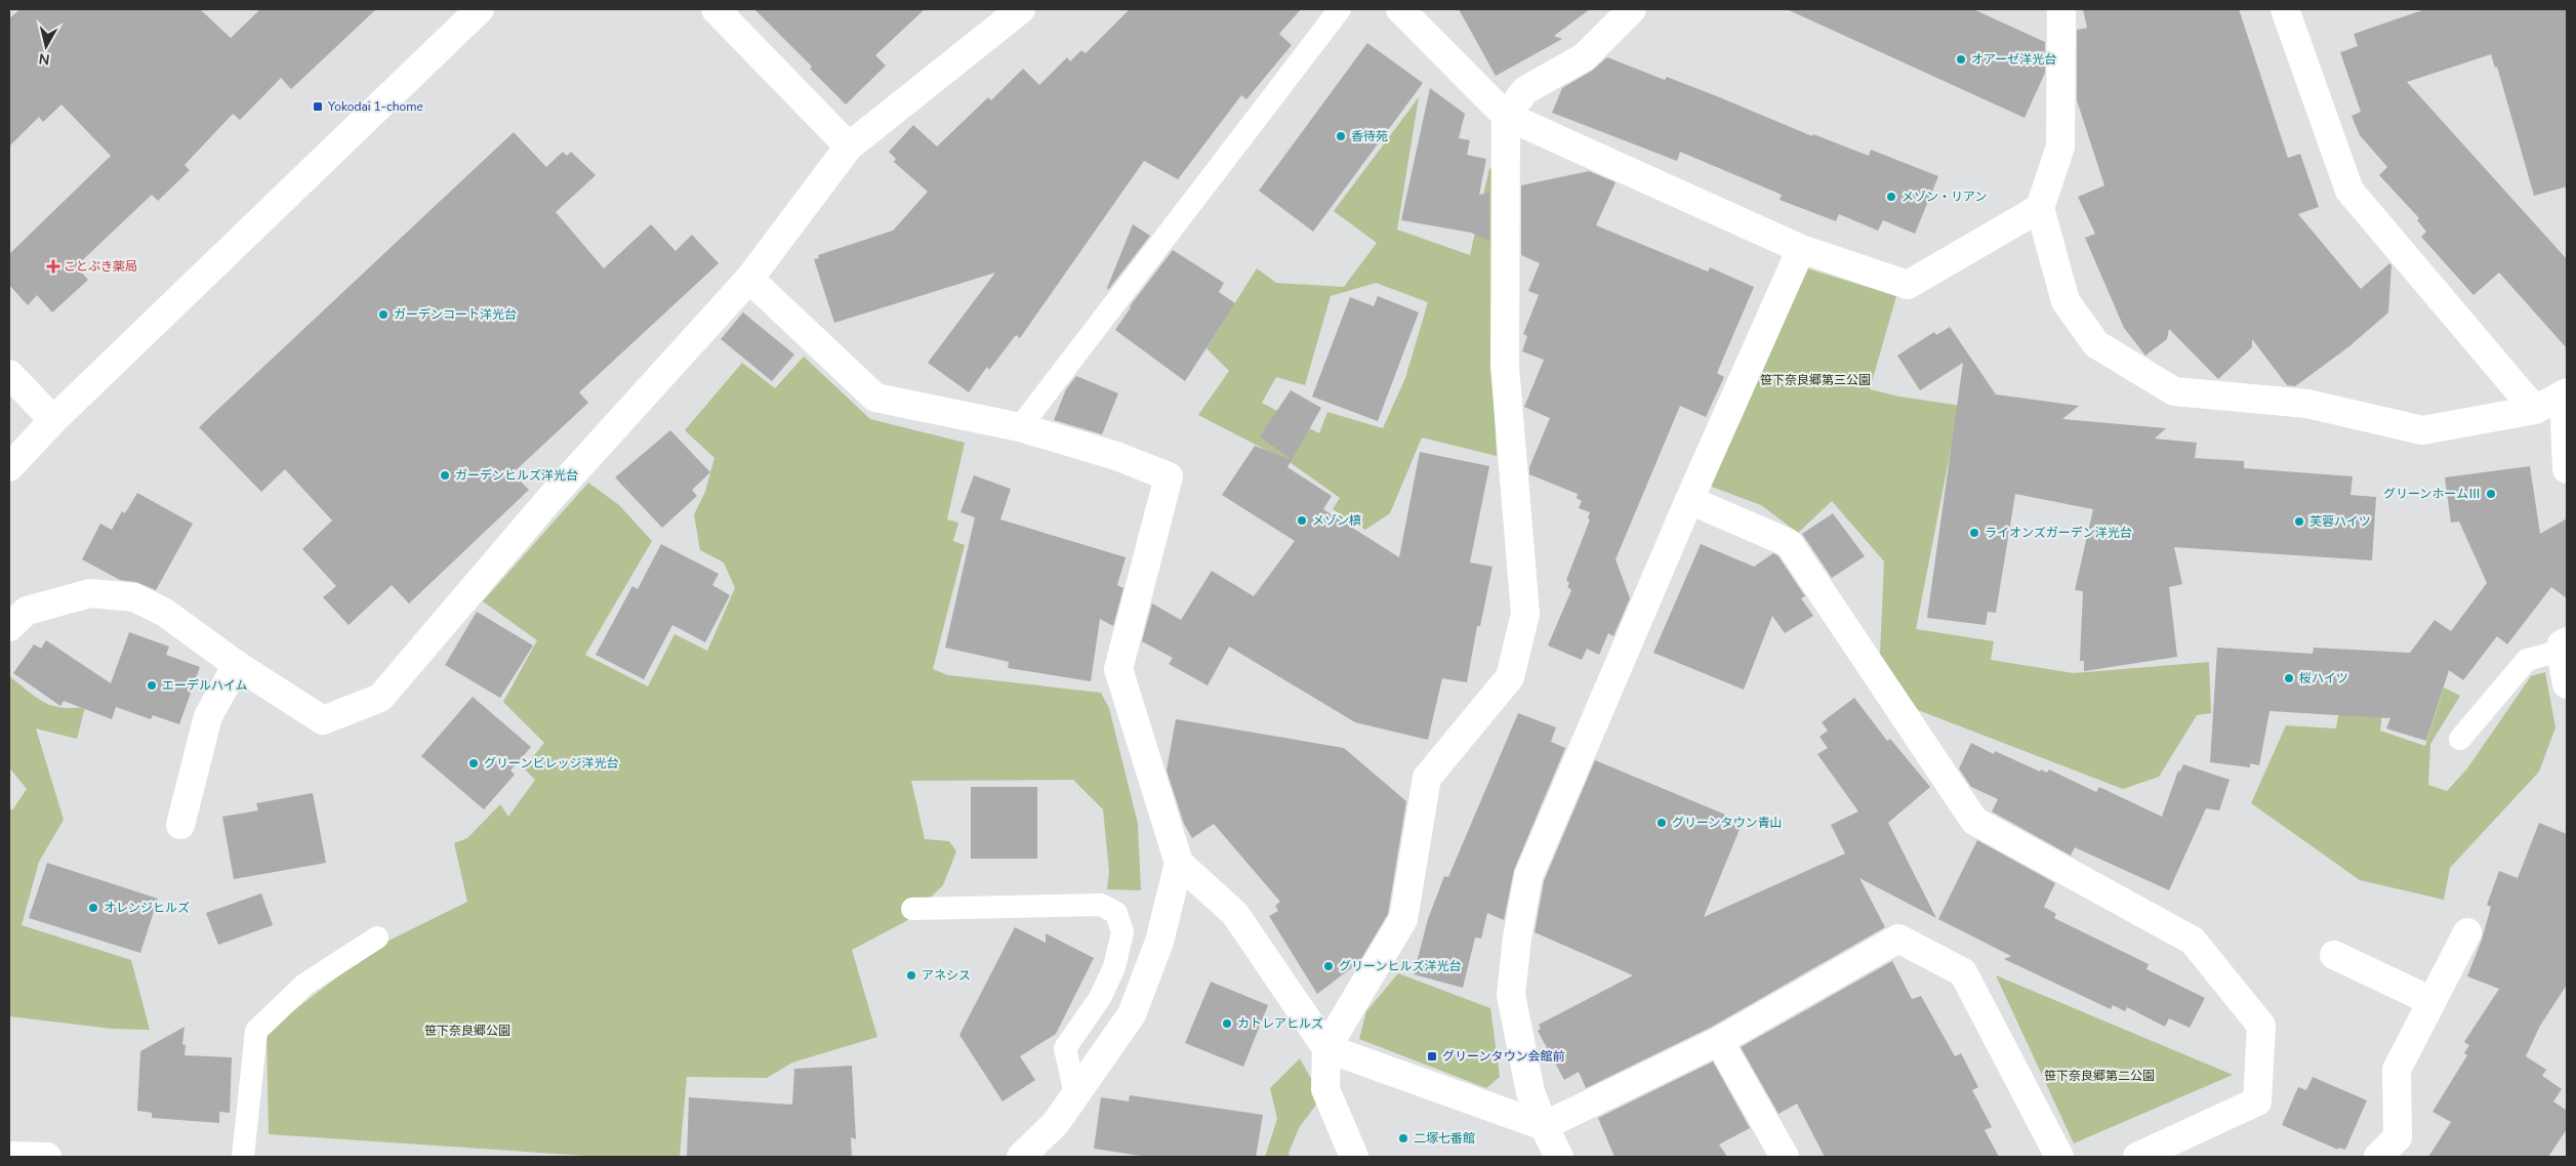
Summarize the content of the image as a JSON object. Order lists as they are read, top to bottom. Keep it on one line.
{"parks":["笹下奈良郷第三公園","笹下奈良郷公園","笹下奈良郷第二公園"],"places":{"other":["オアーゼ洋光台","香待苑","メゾン・リアン","ガーデンコート洋光台","ガーデンヒルズ洋光台","グリーンホームⅢ","メゾン槙","芙蓉ハイツ","ライオンズガーデン洋光台","桜ハイツ","エーデルハイム","グリーンビレッジ洋光台","グリーンタウン青山","オレンジヒルズ","グリーンヒルズ洋光台","アネシス","カトレアヒルズ","二塚七番館"],"transit":["Yokodai 1-chome","グリーンタウン会館前"],"health":["ことぶき薬局"]},"north":"bottom"}
